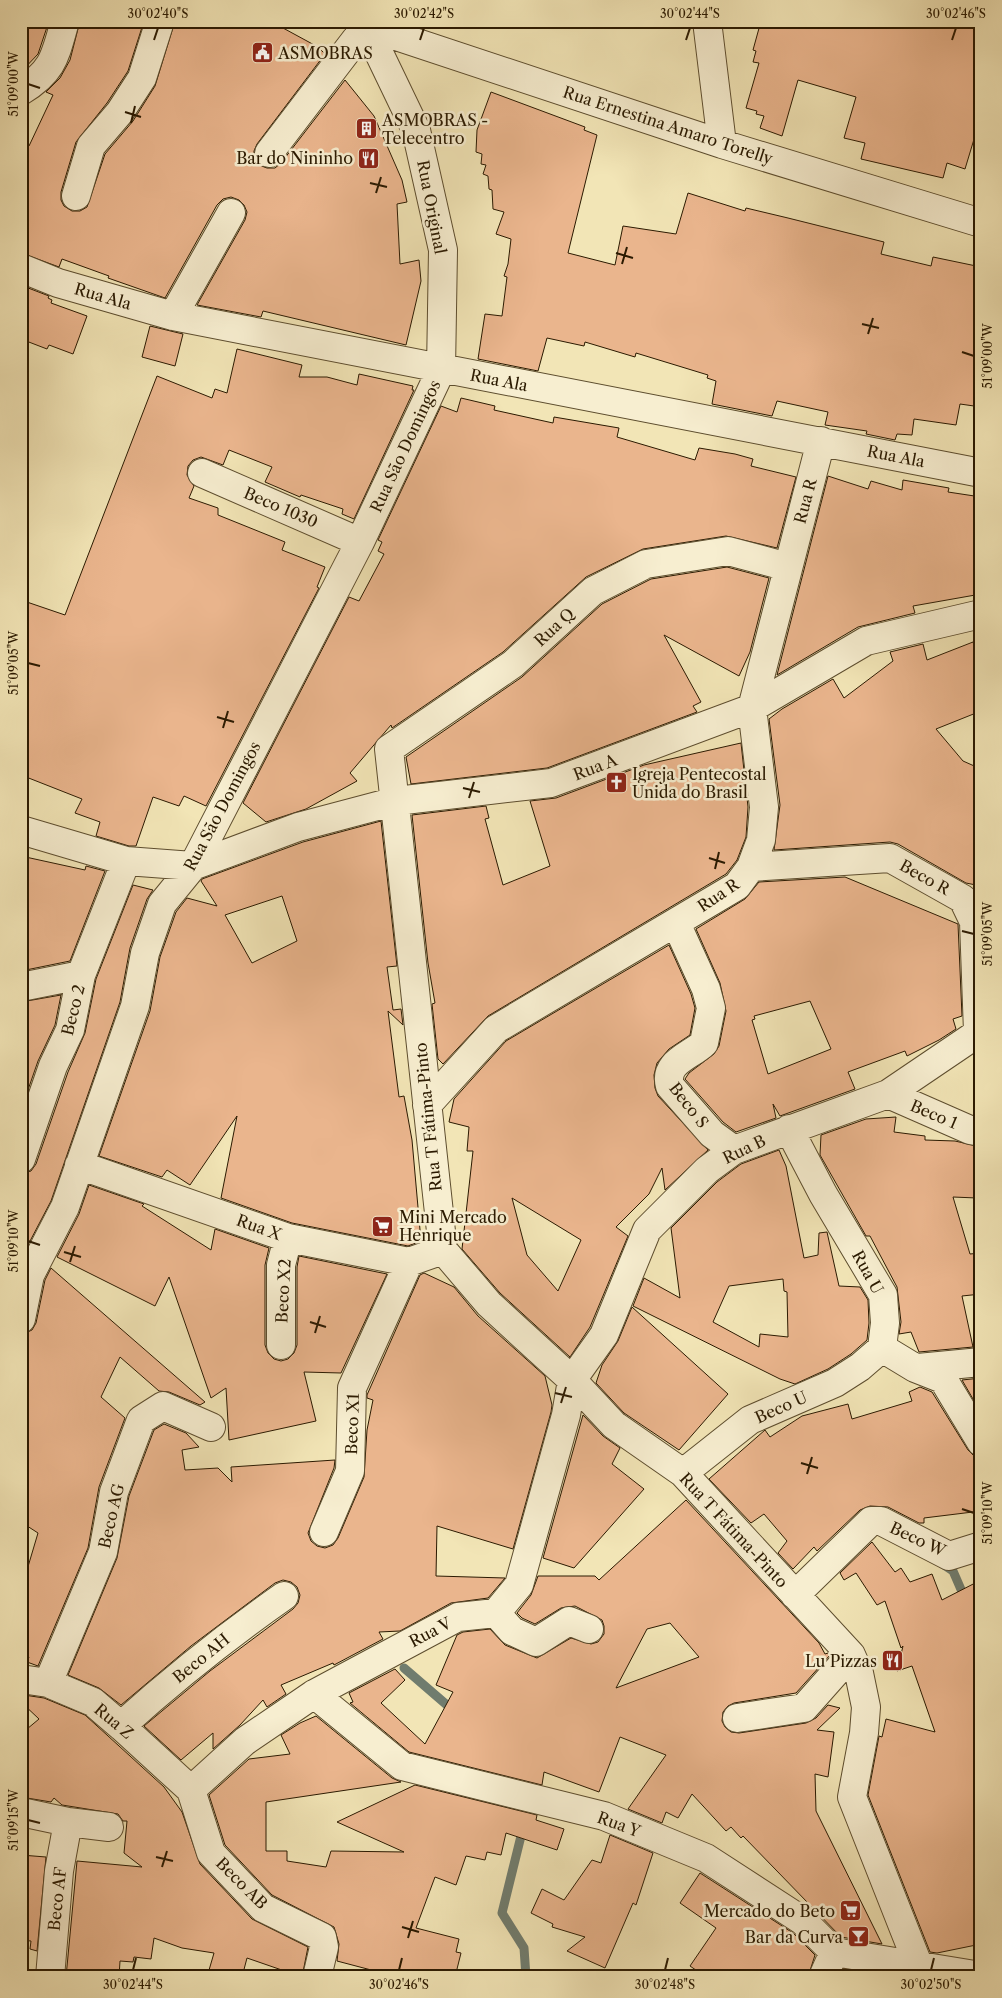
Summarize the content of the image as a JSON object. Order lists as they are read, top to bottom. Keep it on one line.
{"streets":{"street":["Rua Ernestina Amaro Torelly","Rua Original","Rua Ala","Rua São Domingos","Rua R","Beco 1030","Rua Q","Rua A","Beco R","Beco 2","Beco S","Beco 1","Rua T Fátima-Pinto","Rua B","Rua X","Rua U","Beco X2","Beco U","Beco X1","Beco AG","Beco W","Rua V","Beco AH","Rua Z","Rua Y","Beco AB","Beco AF"]},"crossings":[["Rua Ernestina Amaro Torelly","Rua Original"],["Rua Original","Rua Ala"],["Rua Original","Rua São Domingos"],["Rua Ala","Rua São Domingos"],["Rua Ala","Rua R"],["Rua São Domingos","Beco 1030"],["Rua São Domingos","Rua A"],["Rua São Domingos","Rua X"],["Rua R","Rua Q"],["Rua R","Rua A"],["Rua R","Beco R"],["Rua R","Beco S"],["Rua R","Rua T Fátima-Pinto"],["Rua Q","Rua A"],["Rua Q","Rua T Fátima-Pinto"],["Rua A","Rua T Fátima-Pinto"],["Beco R","Rua B"],["Beco S","Rua B"],["Beco 1","Rua B"],["Rua T Fátima-Pinto","Rua B"],["Rua T Fátima-Pinto","Beco U"],["Rua T Fátima-Pinto","Beco W"],["Rua B","Rua U"],["Rua X","Beco X2"],["Rua X","Beco X1"],["Rua U","Beco U"],["Beco AG","Rua Z"],["Rua V","Rua Z"],["Rua V","Rua Y"],["Rua V","Beco AB"],["Beco AH","Rua Z"],["Rua Z","Beco AB"]],"places":{"public building":["ASMOBRAS"],"building":["ASMOBRAS - Telecentro"],"restaurant":["Bar do Nininho","Lu Pizzas"],"church":["Igreja Pentecostal Unida do Brasil"],"supermarket":["Mini Mercado Henrique","Mercado do Beto"],"bar":["Bar da Curva"]},"coordinates":["30°02'40\"S","30°02'42\"S","30°02'44\"S","30°02'46\"S","51°09'00\"W","51°09'05\"W","51°09'10\"W","51°09'15\"W","30°02'48\"S","30°02'50\"S"]}
